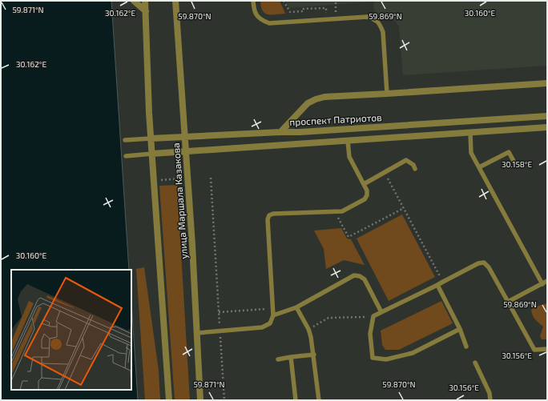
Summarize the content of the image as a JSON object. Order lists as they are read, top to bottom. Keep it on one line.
{"streets":{"street":["проспект Патриотов","улица Маршала Казакова"]},"crossings":[["проспект Патриотов","улица Маршала Казакова"]],"coordinates":["59.871°N","30.162°E","30.160°E","59.870°N","59.869°N","30.158°E","30.156°E"]}
